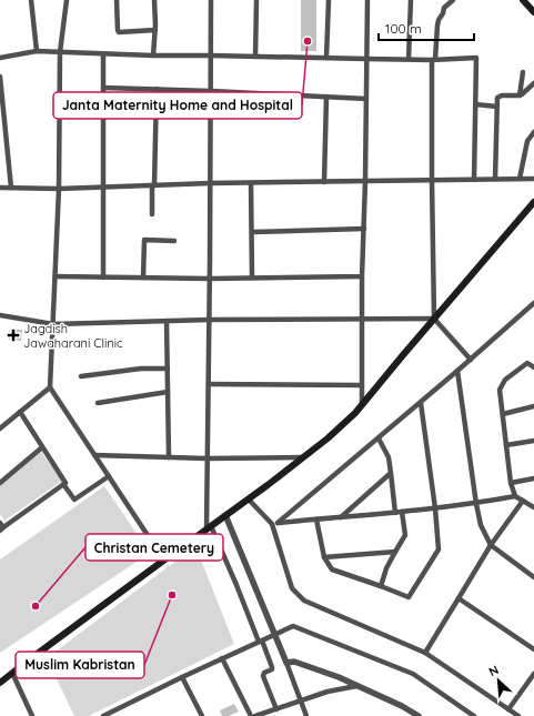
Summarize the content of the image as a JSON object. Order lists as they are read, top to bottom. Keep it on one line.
{"places":{"other":["Janta Maternity Home and Hospital","Muslim Kabristan","Christan Cemetery"],"health":["Jagdish Jawaharani Clinic"]},"scale_bar":"100 m","north":"top left"}
